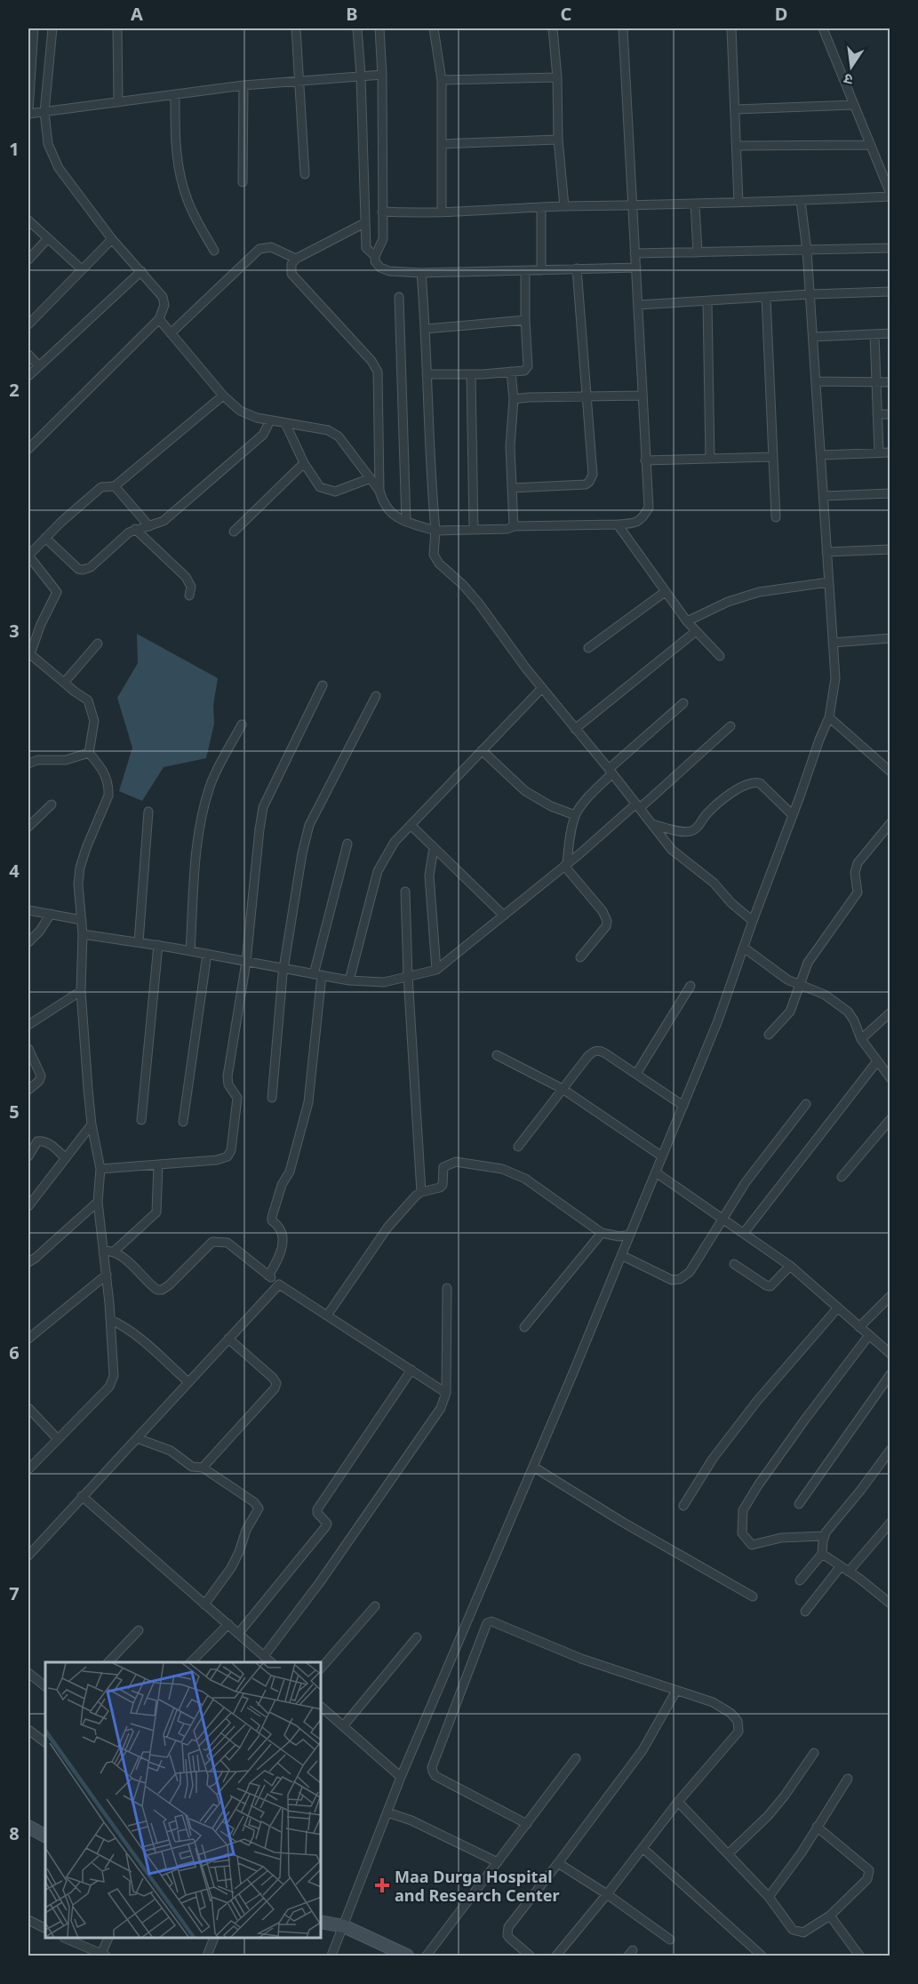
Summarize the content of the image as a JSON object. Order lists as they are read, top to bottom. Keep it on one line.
{"places":{"health":["Maa Durga Hospital and Research Center"]},"north":"bottom","grid":{"columns":["A","B","C","D"],"rows":["1","2","3","4","5","6","7","8"]}}
